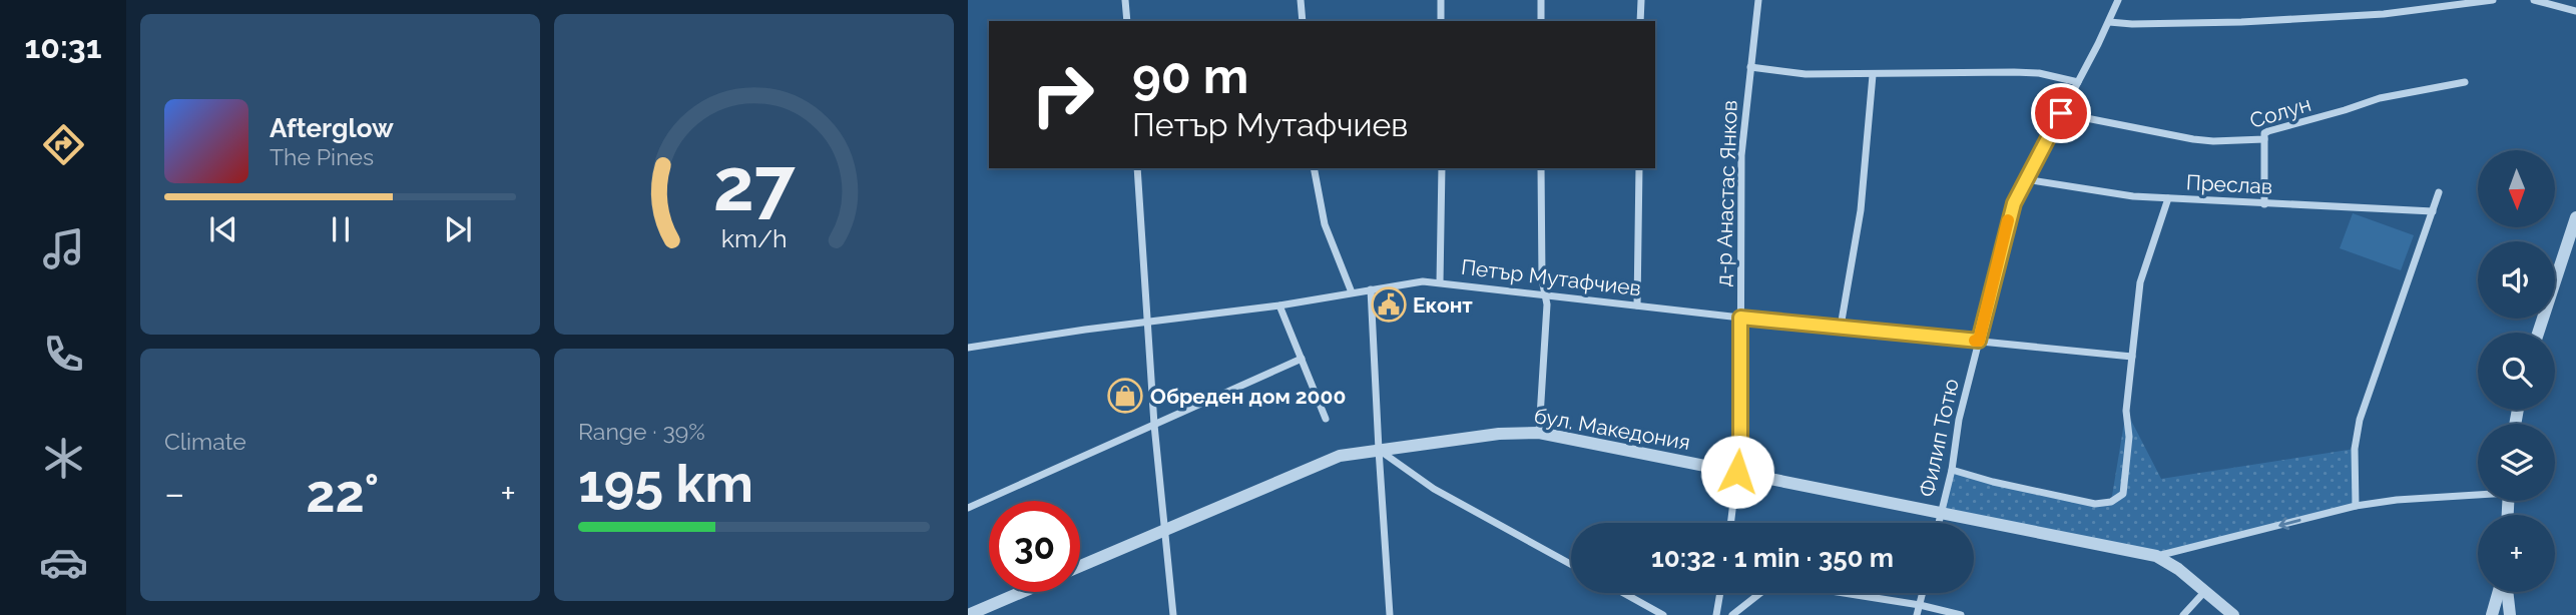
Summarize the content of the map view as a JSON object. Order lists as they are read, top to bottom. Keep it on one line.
{"streets":{"street":["Солун","Преслав","д-р Анастас Янков","Петър Мутафчиев","бул. Македония","Филип Тотю"]},"crossings":[["Солун","Филип Тотю"],["Преслав","Филип Тотю"],["д-р Анастас Янков","Петър Мутафчиев"],["д-р Анастас Янков","бул. Македония"],["Петър Мутафчиев","Филип Тотю"],["бул. Македония","Филип Тотю"]],"places":{"public building":["Еконт"],"shop":["Обреден дом 2000"]},"north":"bottom","page":{"tabs":"10:31","turn":["90 m","Петър Мутафчиев"],"song":["Afterglow","The Pines"],"map_buttons":"+","tile":["Climate",["Range · 39%","195 km"]],"heat":["−","22°","+"],"limit":"30","trip":"10:32 · 1 min · 350 m","gauge":["27","km/h"]}}
